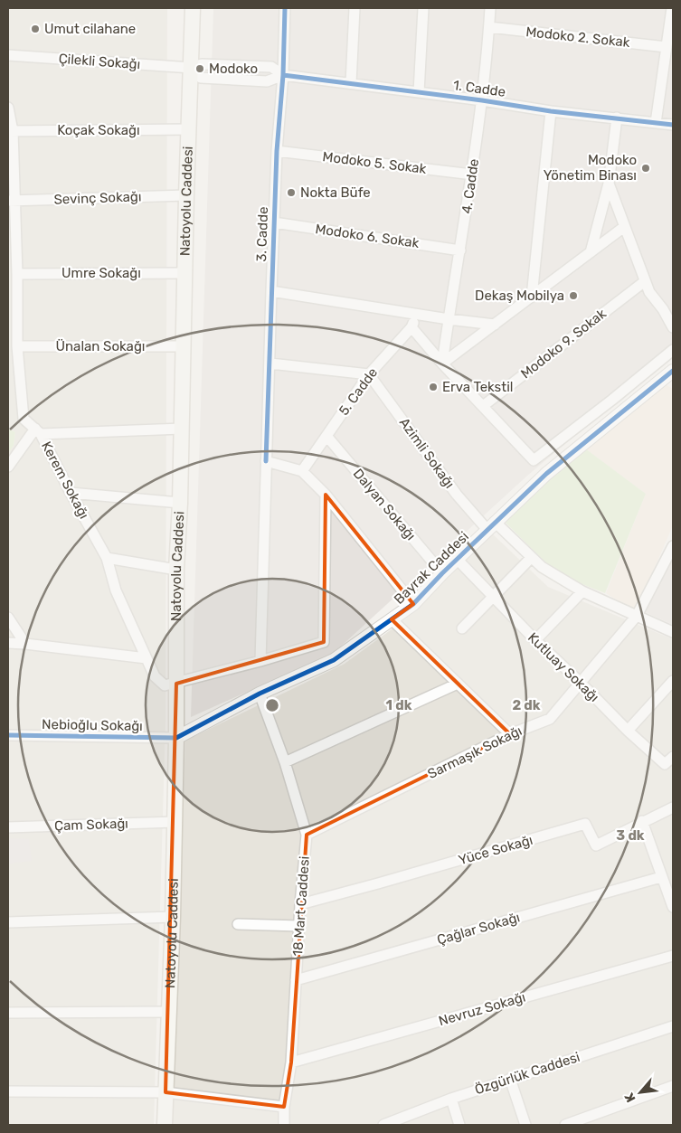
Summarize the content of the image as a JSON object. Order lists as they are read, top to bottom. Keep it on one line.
{"streets":{"main road":["Natoyolu Caddesi"],"street":["Modoko 2. Sokak","Çilekli Sokağı","1. Cadde","Koçak Sokağı","Modoko 5. Sokak","4. Cadde","Sevinç Sokağı","3. Cadde","Modoko 6. Sokak","Umre Sokağı","Modoko 9. Sokak","Ünalan Sokağı","5. Cadde","Azimli Sokağı","Kerem Sokağı","Dalyan Sokağı","Bayrak Caddesi","Kutluay Sokağı","Nebioğlu Sokağı","Sarmaşık Sokağı","Çam Sokağı","Yüce Sokağı","18 Mart Caddesi","Çağlar Sokağı","Nevruz Sokağı","Özgürlük Caddesi"]},"crossings":[["Modoko 2. Sokak","4. Cadde"],["Çilekli Sokağı","1. Cadde"],["Çilekli Sokağı","Natoyolu Caddesi"],["1. Cadde","4. Cadde"],["1. Cadde","Natoyolu Caddesi"],["1. Cadde","3. Cadde"],["Koçak Sokağı","Natoyolu Caddesi"],["Koçak Sokağı","Kerem Sokağı"],["Modoko 5. Sokak","4. Cadde"],["Modoko 5. Sokak","3. Cadde"],["4. Cadde","Modoko 6. Sokak"],["Sevinç Sokağı","Natoyolu Caddesi"],["Sevinç Sokağı","Kerem Sokağı"],["Natoyolu Caddesi","Umre Sokağı"],["Natoyolu Caddesi","Ünalan Sokağı"],["Natoyolu Caddesi","Kerem Sokağı"],["Natoyolu Caddesi","Bayrak Caddesi"],["Natoyolu Caddesi","Nebioğlu Sokağı"],["Natoyolu Caddesi","Çam Sokağı"],["3. Cadde","Modoko 6. Sokak"],["Umre Sokağı","Kerem Sokağı"],["Ünalan Sokağı","Kerem Sokağı"],["5. Cadde","Azimli Sokağı"],["5. Cadde","Dalyan Sokağı"],["Azimli Sokağı","Bayrak Caddesi"],["Azimli Sokağı","Sarmaşık Sokağı"],["Dalyan Sokağı","Bayrak Caddesi"],["Bayrak Caddesi","Kutluay Sokağı"],["Bayrak Caddesi","Nebioğlu Sokağı"],["Bayrak Caddesi","18 Mart Caddesi"],["Kutluay Sokağı","Sarmaşık Sokağı"],["Sarmaşık Sokağı","18 Mart Caddesi"],["Yüce Sokağı","18 Mart Caddesi"],["18 Mart Caddesi","Çağlar Sokağı"],["18 Mart Caddesi","Nevruz Sokağı"]],"places":["Umut cilahane","Modoko","Modoko Yönetim Binası","Nokta Büfe","Dekaş Mobilya","Erva Tekstil"],"north":"bottom left","rings":["1 dk","2 dk","3 dk"]}
